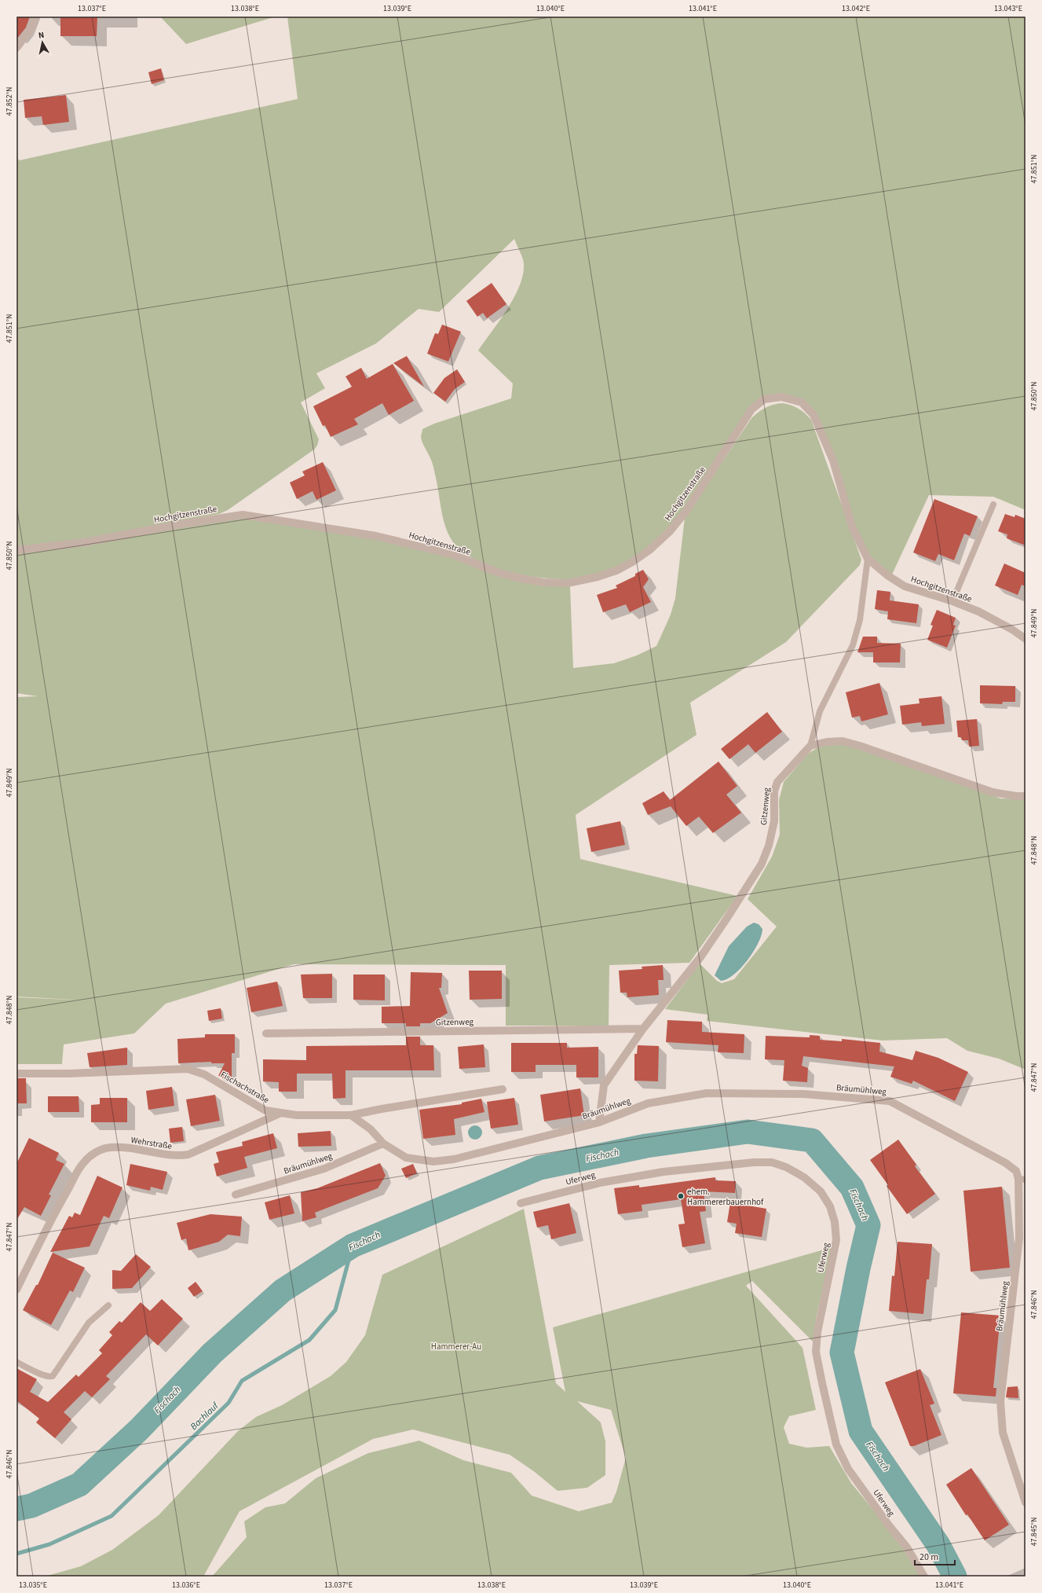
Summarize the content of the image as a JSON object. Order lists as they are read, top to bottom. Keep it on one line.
{"streets":{"street":["Hochgitzenstraße","Gitzenweg","Fischachstraße","Bräumühlweg","Wehrstraße","Uferweg"]},"crossings":[["Gitzenweg","Bräumühlweg"],["Fischachstraße","Bräumühlweg"],["Fischachstraße","Wehrstraße"]],"water":["Fischach","Bachlauf"],"parks":["Hammerer-Au"],"places":["ehem. Hammererbauernhof"],"scale_bar":"20 m","north":"top","coordinates":["13.037°E","13.038°E","13.039°E","13.040°E","13.041°E","13.042°E","13.043°E","47.852°N","47.851°N","47.850°N","47.849°N","47.848°N","47.847°N","47.846°N","47.845°N","13.035°E","13.036°E"]}
